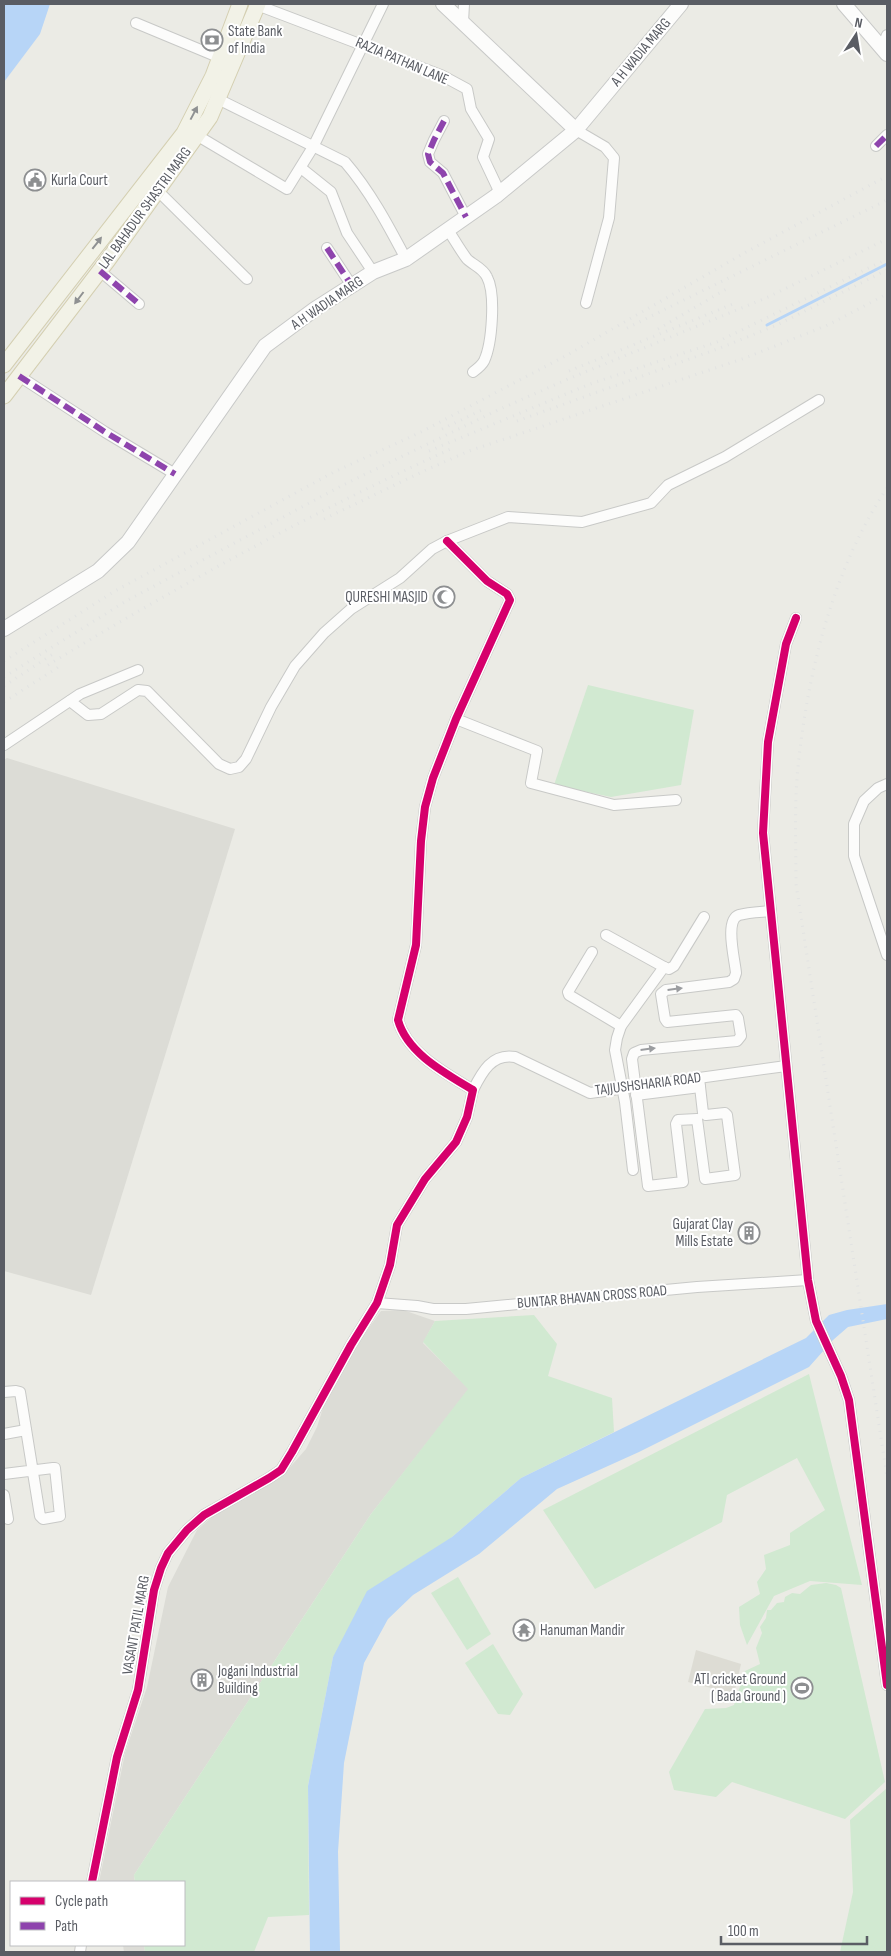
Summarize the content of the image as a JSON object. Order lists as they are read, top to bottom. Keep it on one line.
{"streets":{"main road":["LAL BAHADUR SHASTRI MARG"],"street":["A H WADIA MARG","RAZIA PATHAN LANE","TAJJUSHSHARIA ROAD","BUNTAR BHAVAN CROSS ROAD","VASANT PATIL MARG"]},"crossings":[["A H WADIA MARG","RAZIA PATHAN LANE"],["RAZIA PATHAN LANE","LAL BAHADUR SHASTRI MARG"],["TAJJUSHSHARIA ROAD","BUNTAR BHAVAN CROSS ROAD"],["TAJJUSHSHARIA ROAD","VASANT PATIL MARG"],["BUNTAR BHAVAN CROSS ROAD","VASANT PATIL MARG"]],"places":{"bank":["State Bank of India"],"public building":["Kurla Court"],"mosque":["QURESHI MASJID"],"building":["Gujarat Clay Mills Estate","Jogani Industrial Building"],"temple":["Hanuman Mandir"],"sports":["ATI cricket Ground ( Bada Ground )"]},"legend":["Cycle path","Path"],"scale_bar":"100 m","north":"top"}
